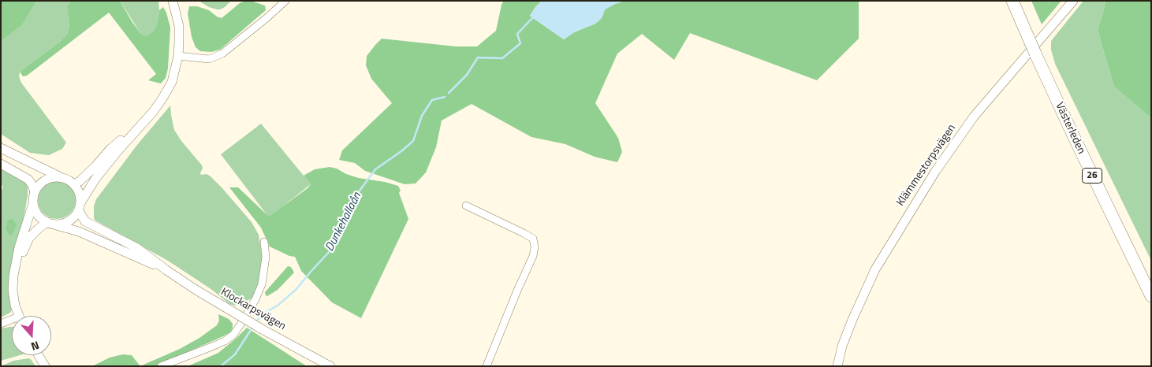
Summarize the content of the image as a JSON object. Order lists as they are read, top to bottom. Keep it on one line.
{"streets":{"highway":["Västerleden","26"],"street":["Klämmestorpsvägen","Klockarpsvägen"]},"water":["Dunkehallaån"],"north":"bottom"}
